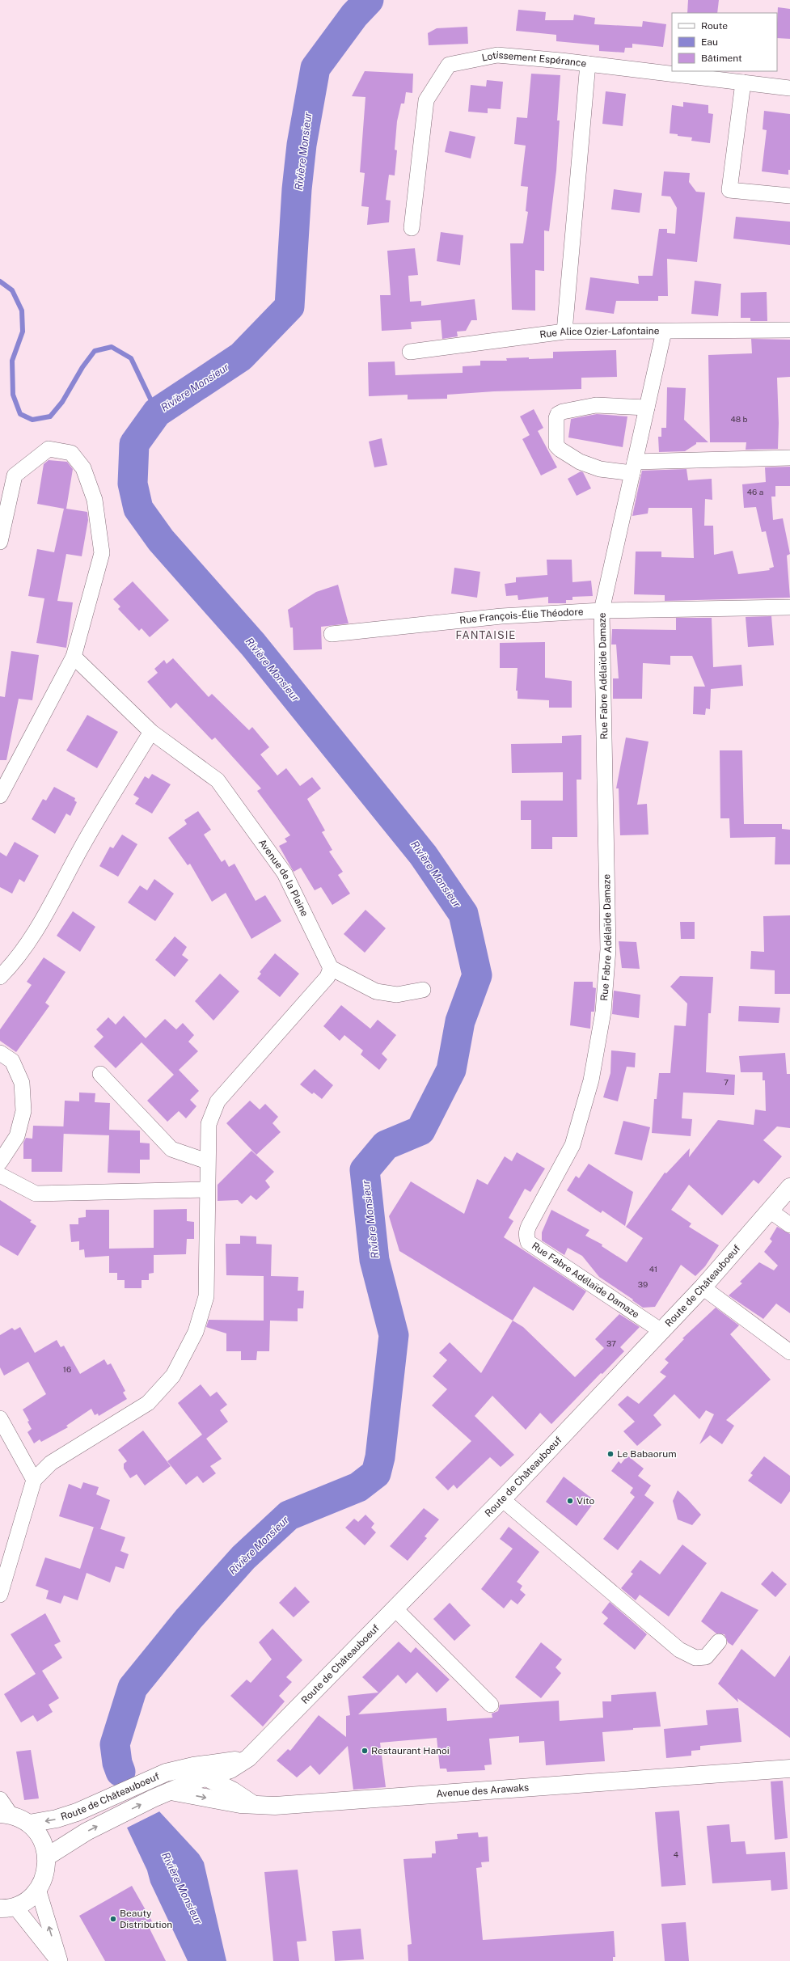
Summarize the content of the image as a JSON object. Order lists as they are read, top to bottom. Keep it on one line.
{"streets":{"main road":["Route de Châteauboeuf","Avenue des Arawaks"],"street":["Lotissement Espérance","Rue Alice Ozier-Lafontaine","Rue François-Élie Théodore","Rue Fabre Adélaïde Damaze","Avenue de la Plaine"]},"crossings":[["Rue Alice Ozier-Lafontaine","Rue Fabre Adélaïde Damaze"],["Rue François-Élie Théodore","Rue Fabre Adélaïde Damaze"],["Rue Fabre Adélaïde Damaze","Route de Châteauboeuf"],["Route de Châteauboeuf","Avenue des Arawaks"]],"districts":["FANTAISIE"],"water":["Rivière Monsieur"],"places":["Le Babaorum","Vito","Restaurant Hanoi","Beauty Distribution"],"house_numbers":["48 b","46 a","7","41","39","37","16","4"],"legend":["Route","Eau","Bâtiment"]}
